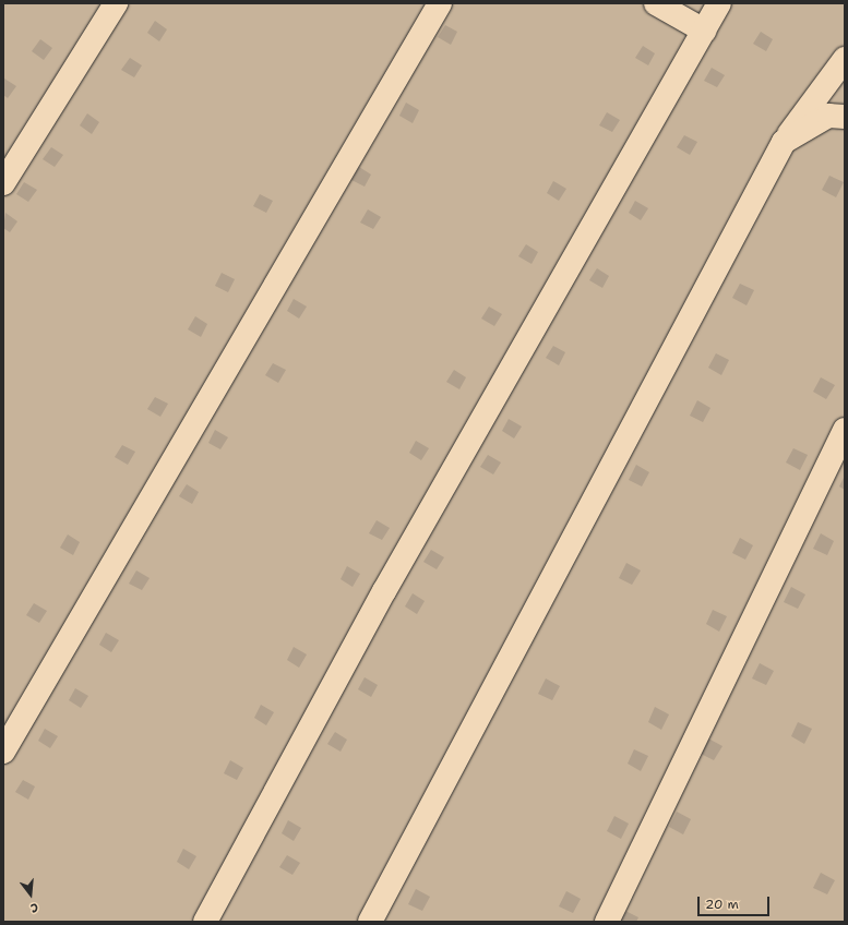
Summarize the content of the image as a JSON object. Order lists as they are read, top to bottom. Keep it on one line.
{"scale_bar":"20 m","north":"bottom"}
